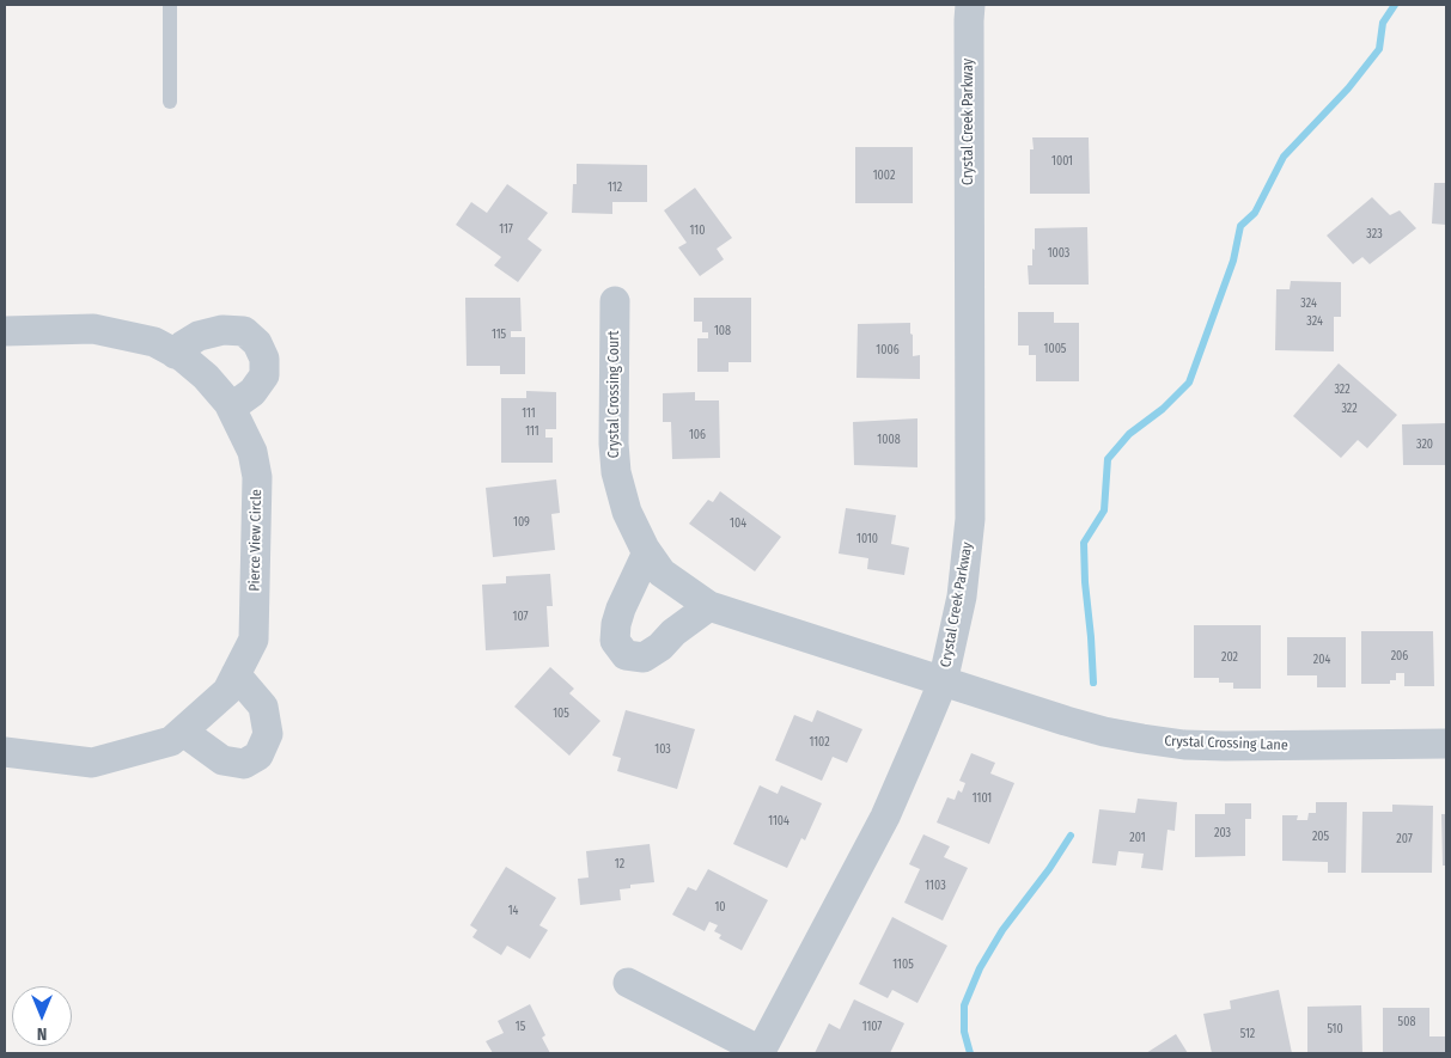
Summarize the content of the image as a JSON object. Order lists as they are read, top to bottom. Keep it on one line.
{"streets":{"street":["Crystal Creek Parkway","Crystal Crossing Court","Pierce View Circle","Crystal Crossing Lane"]},"crossings":[["Crystal Creek Parkway","Crystal Crossing Court"],["Crystal Creek Parkway","Crystal Crossing Lane"],["Crystal Crossing Court","Crystal Crossing Lane"]],"house_numbers":["1001","1002","112","117","110","323","1003","324","324","108","115","1005","1006","322","322","111","111","106","1008","320","109","104","1010","107","206","202","204","105","1102","103","1101","1104","203","205","201","207","12","1103","10","14","1105","508","15","1107","510","512"],"north":"bottom"}
